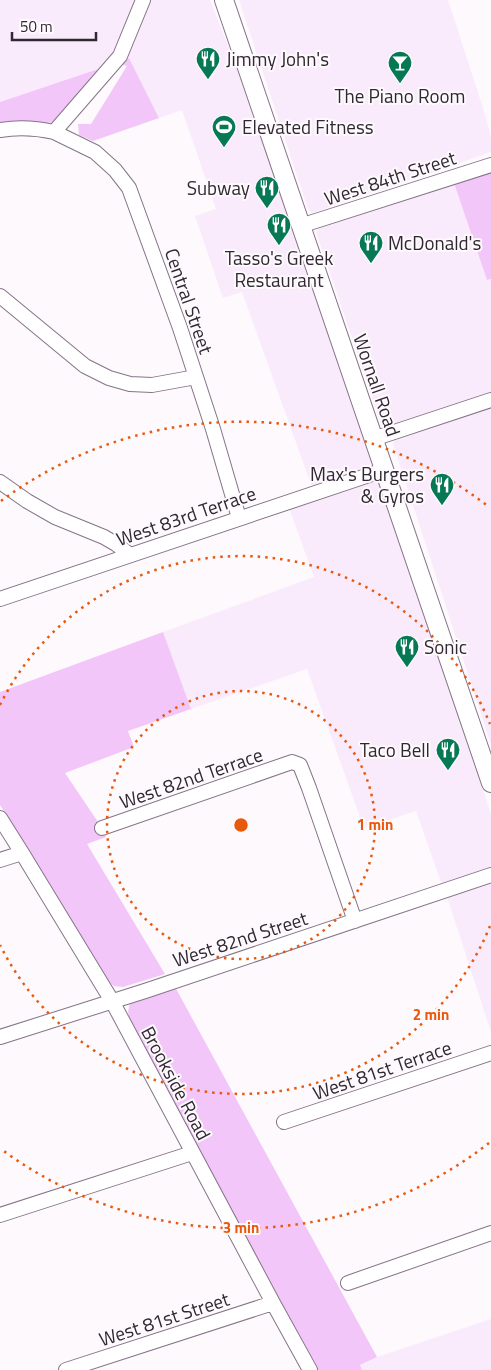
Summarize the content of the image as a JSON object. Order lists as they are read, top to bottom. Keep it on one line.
{"streets":{"main road":["Wornall Road"],"street":["West 84th Street","Central Street","West 83rd Terrace","West 82nd Terrace","West 82nd Street","West 81st Terrace","Brookside Road","West 81st Street"]},"crossings":[["West 84th Street","Wornall Road"],["Central Street","West 83rd Terrace"],["Wornall Road","West 83rd Terrace"],["West 82nd Terrace","West 82nd Street"],["West 82nd Street","Brookside Road"],["Brookside Road","West 81st Street"]],"places":{"restaurant":["Jimmy John's","Subway","Tasso's Greek Restaurant","McDonald's","Max's Burgers & Gyros","Sonic","Taco Bell"],"bar":["The Piano Room"],"sports":["Elevated Fitness"]},"scale_bar":"50 m","rings":["1 min","2 min","3 min"]}
